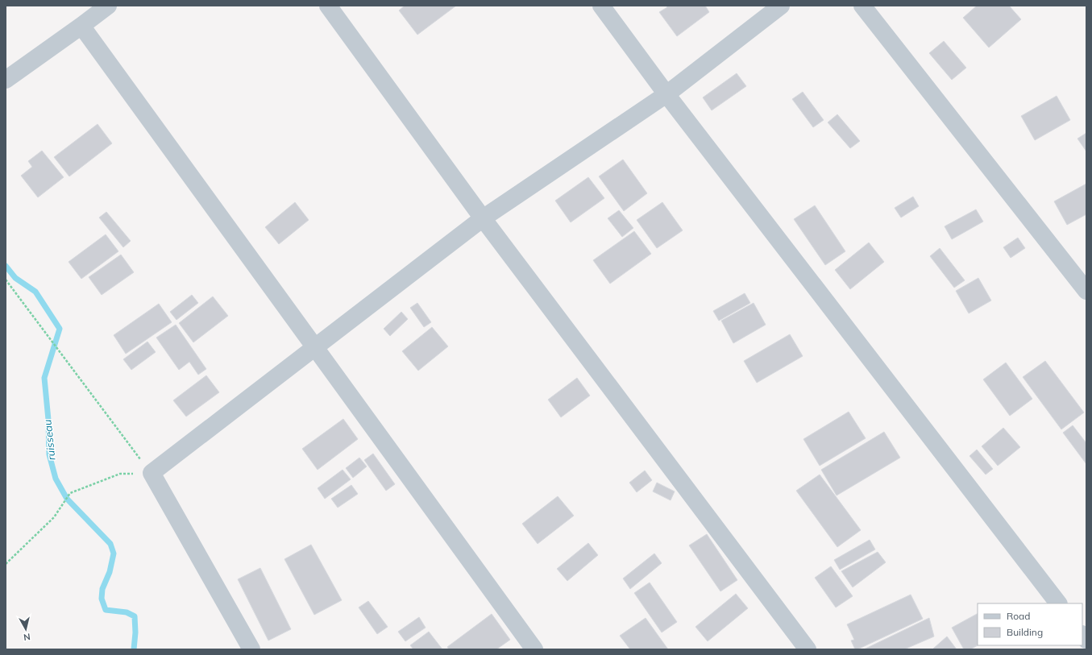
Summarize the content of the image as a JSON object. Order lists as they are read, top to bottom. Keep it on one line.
{"water":["ruisseau"],"legend":["Road","Building"],"north":"bottom"}
